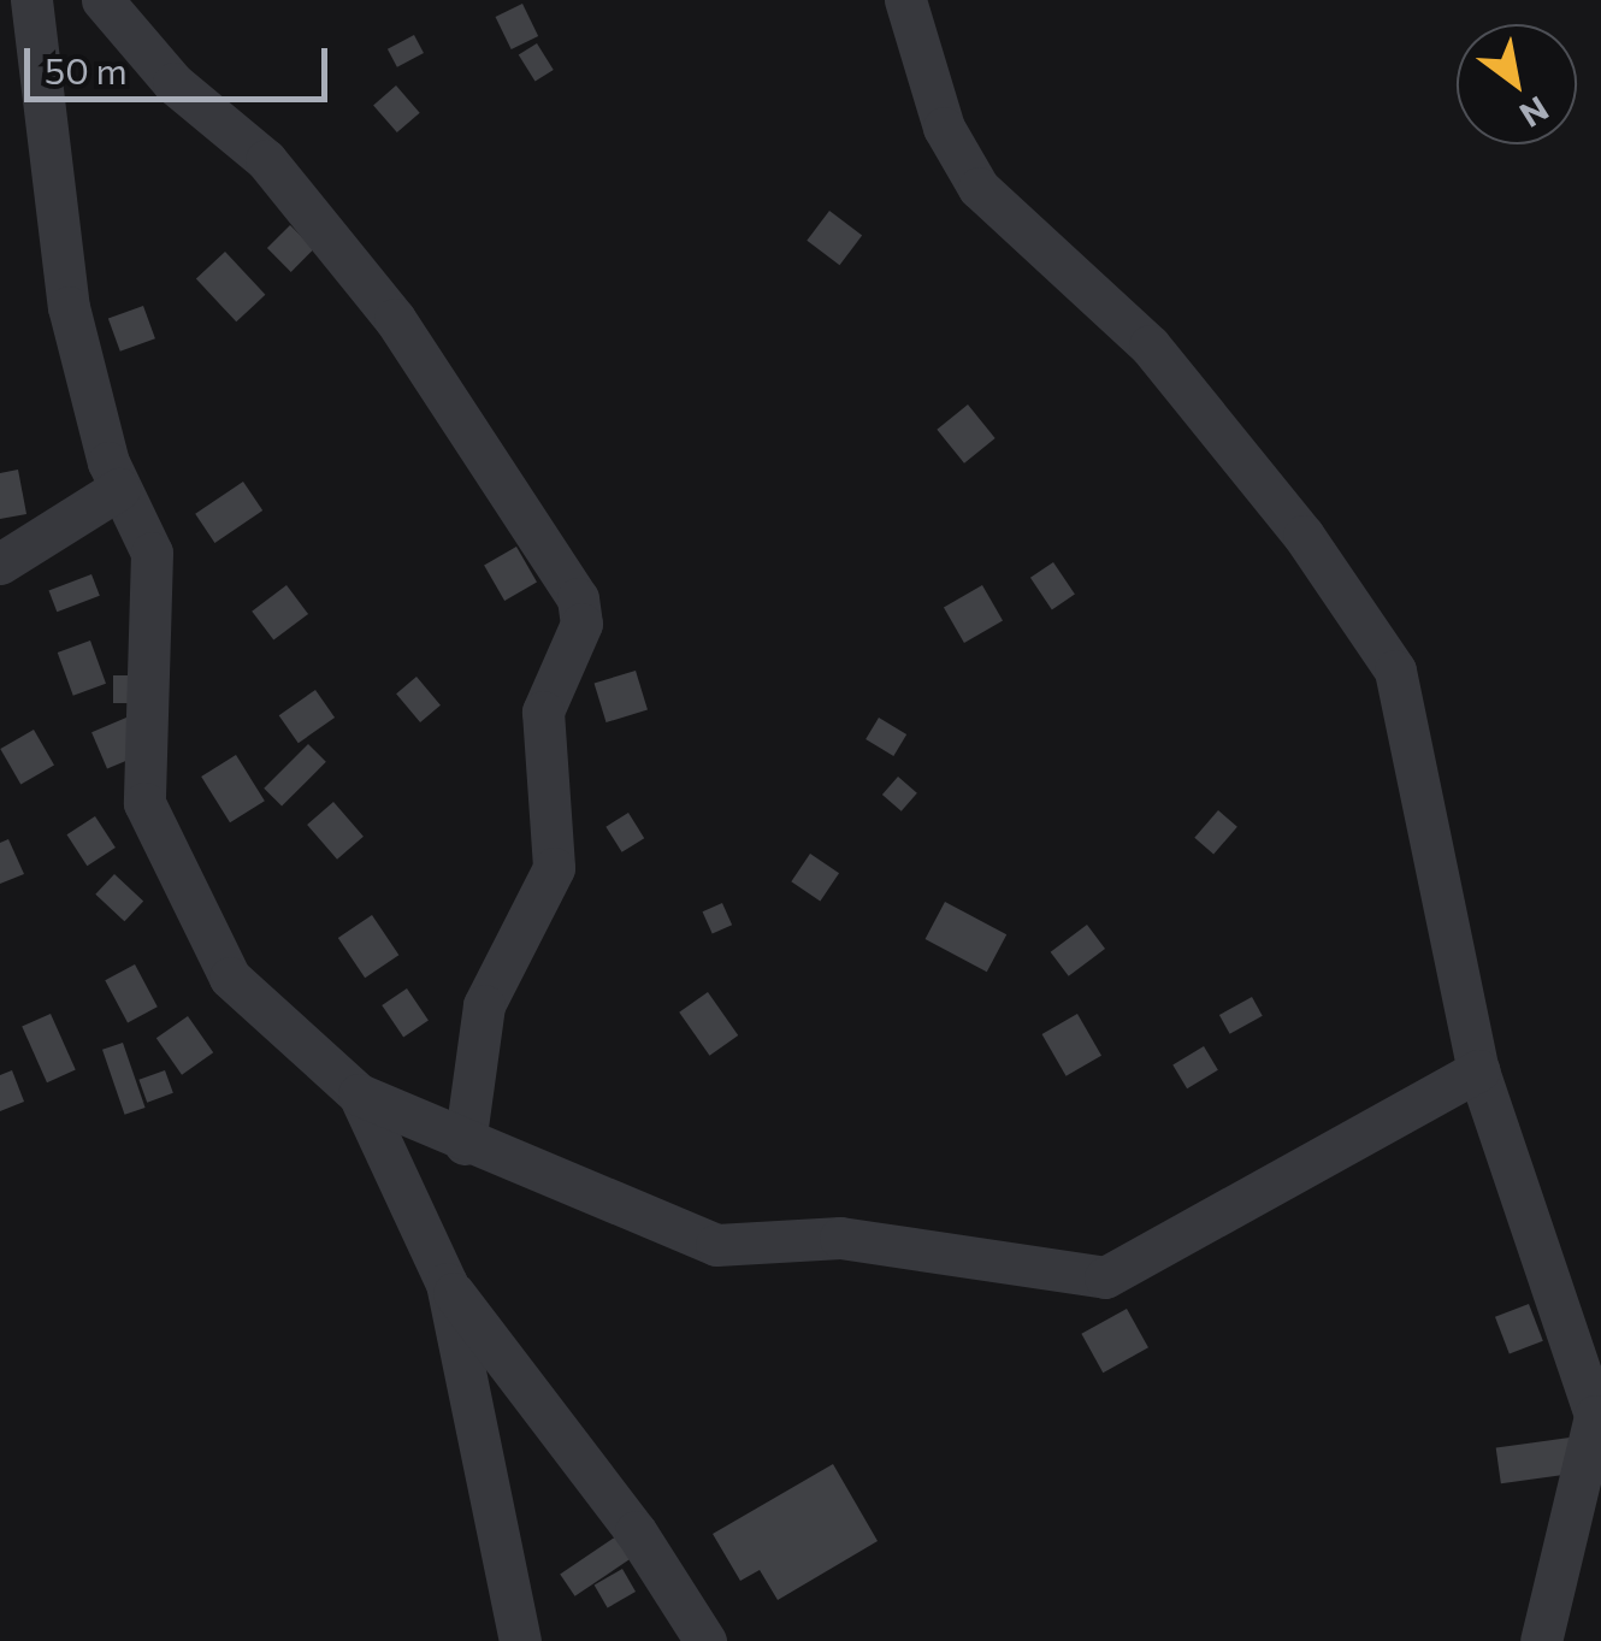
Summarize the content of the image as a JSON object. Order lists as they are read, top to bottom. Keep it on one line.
{"scale_bar":"50 m","north":"bottom right"}
